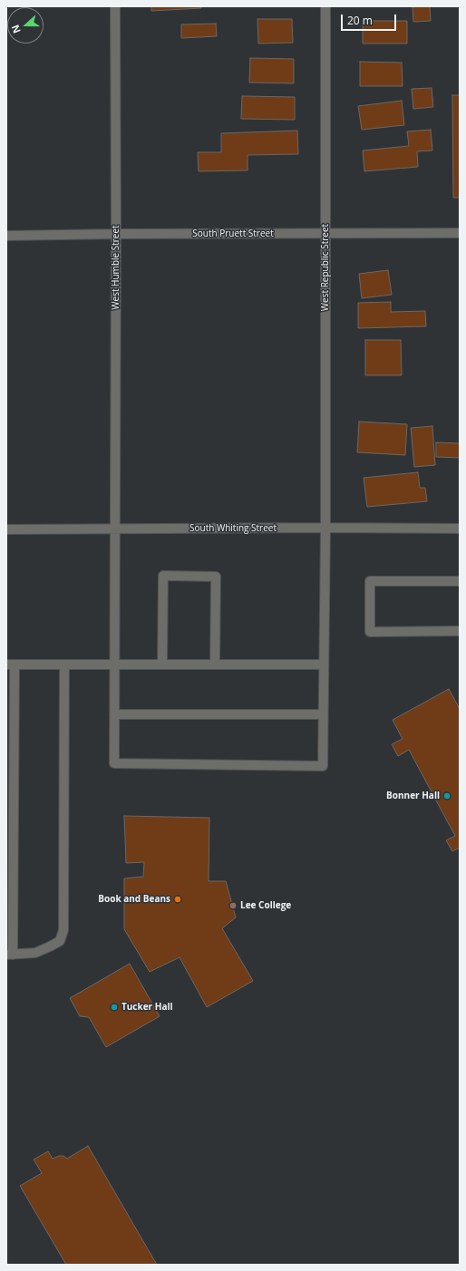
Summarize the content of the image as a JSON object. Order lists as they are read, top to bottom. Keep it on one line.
{"streets":{"street":["South Pruett Street","West Humble Street","West Republic Street","South Whiting Street"]},"crossings":[["South Pruett Street","West Humble Street"],["South Pruett Street","West Republic Street"],["West Humble Street","West Republic Street"],["West Humble Street","South Whiting Street"],["West Republic Street","South Whiting Street"]],"places":["Bonner Hall","Book and Beans","Lee College","Tucker Hall"],"scale_bar":"20 m","north":"left"}
